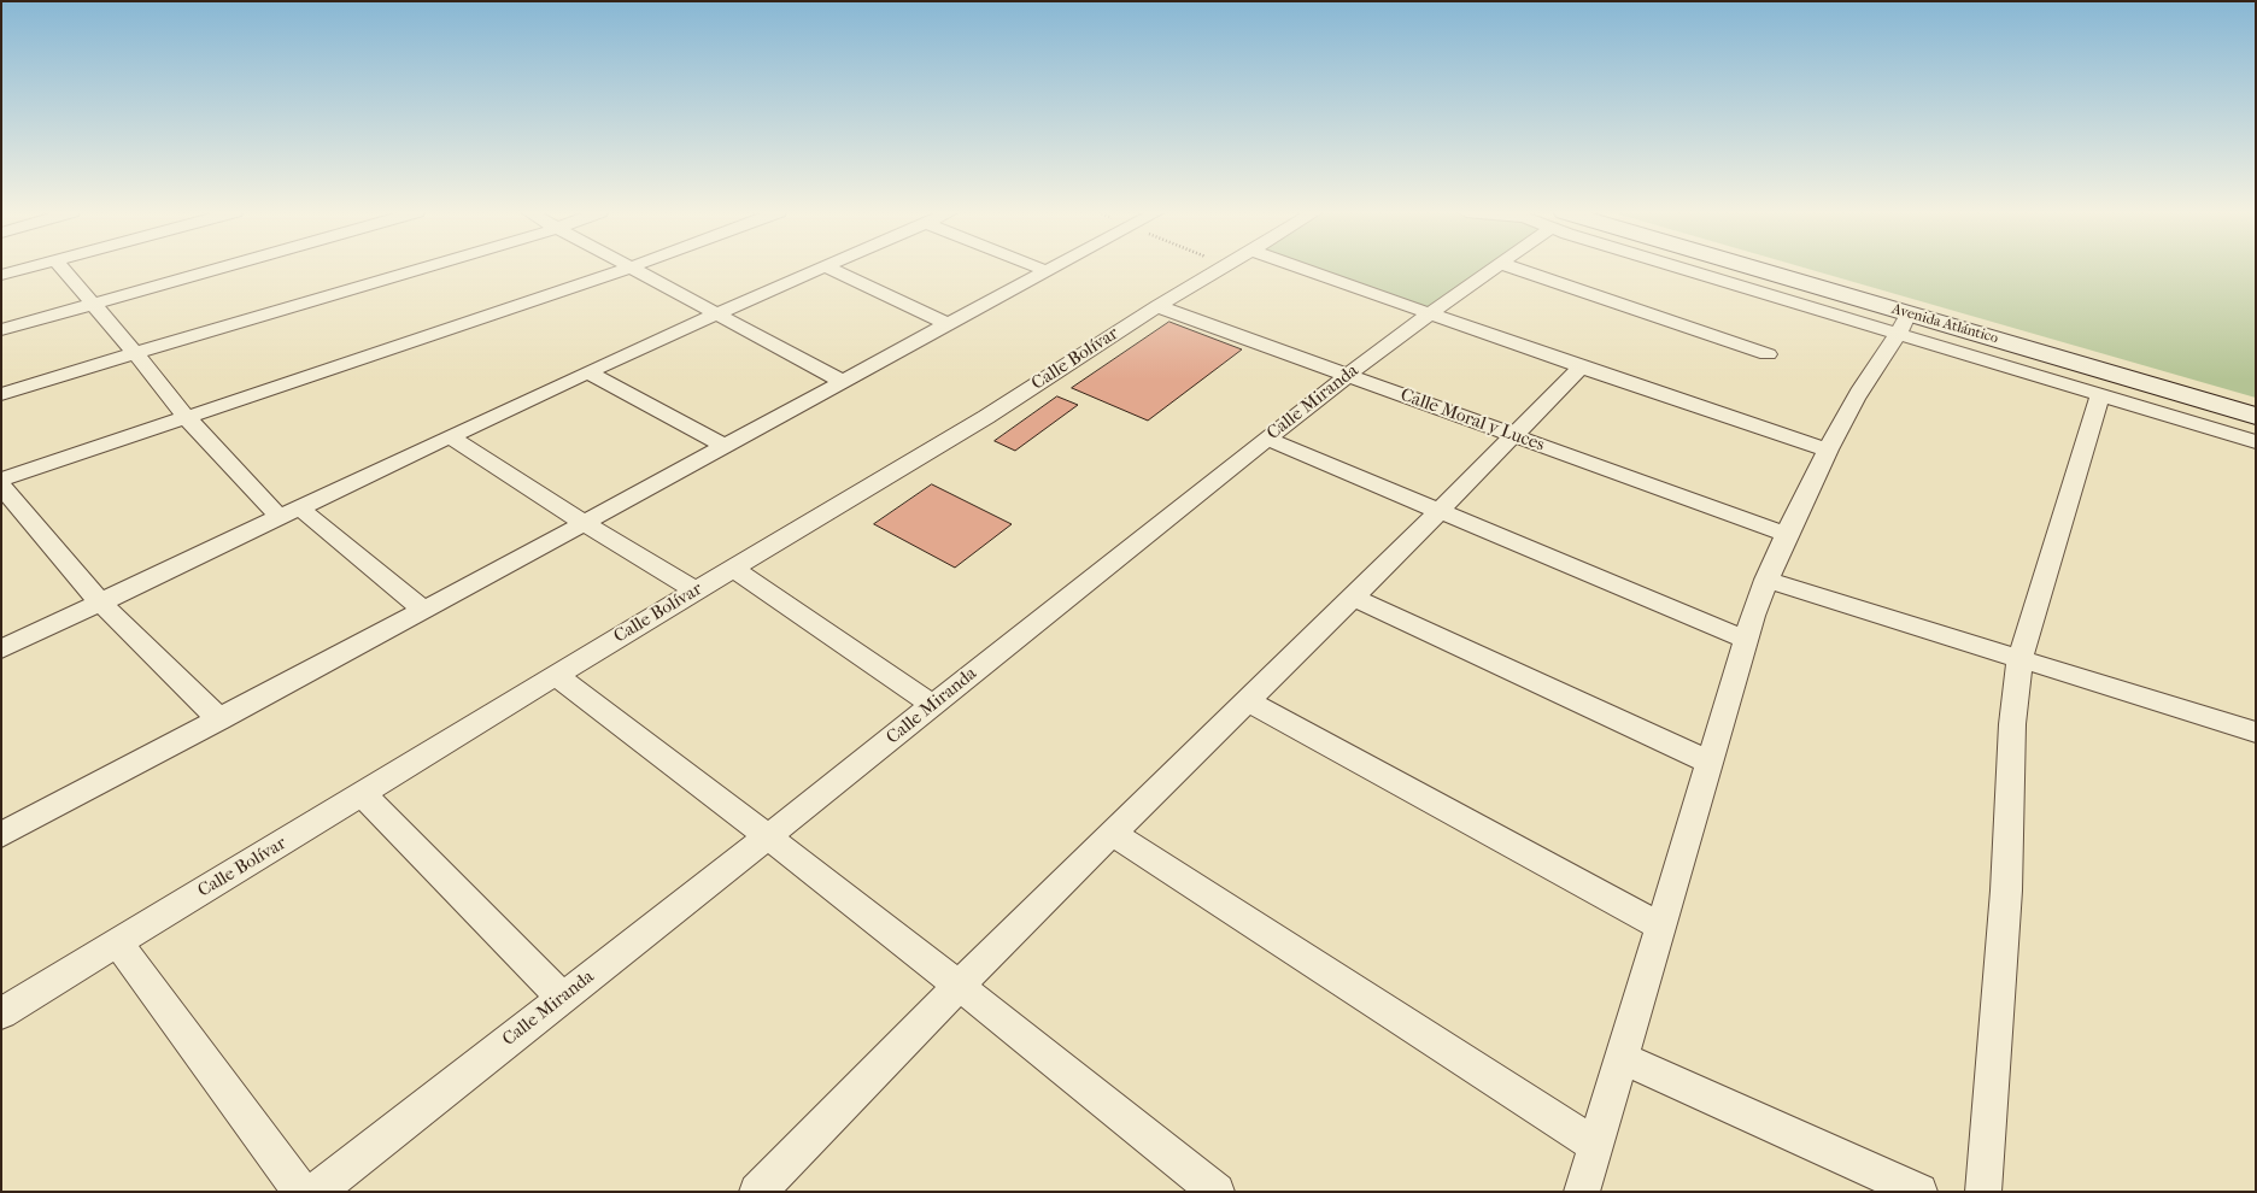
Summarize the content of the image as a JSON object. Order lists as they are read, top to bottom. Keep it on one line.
{"streets":{"main road":["Avenida Atlántico"],"street":["Calle Bolívar","Calle Miranda","Calle Moral y Luces"]},"crossings":[["Calle Bolívar","Calle Moral y Luces"],["Calle Miranda","Calle Moral y Luces"]]}
